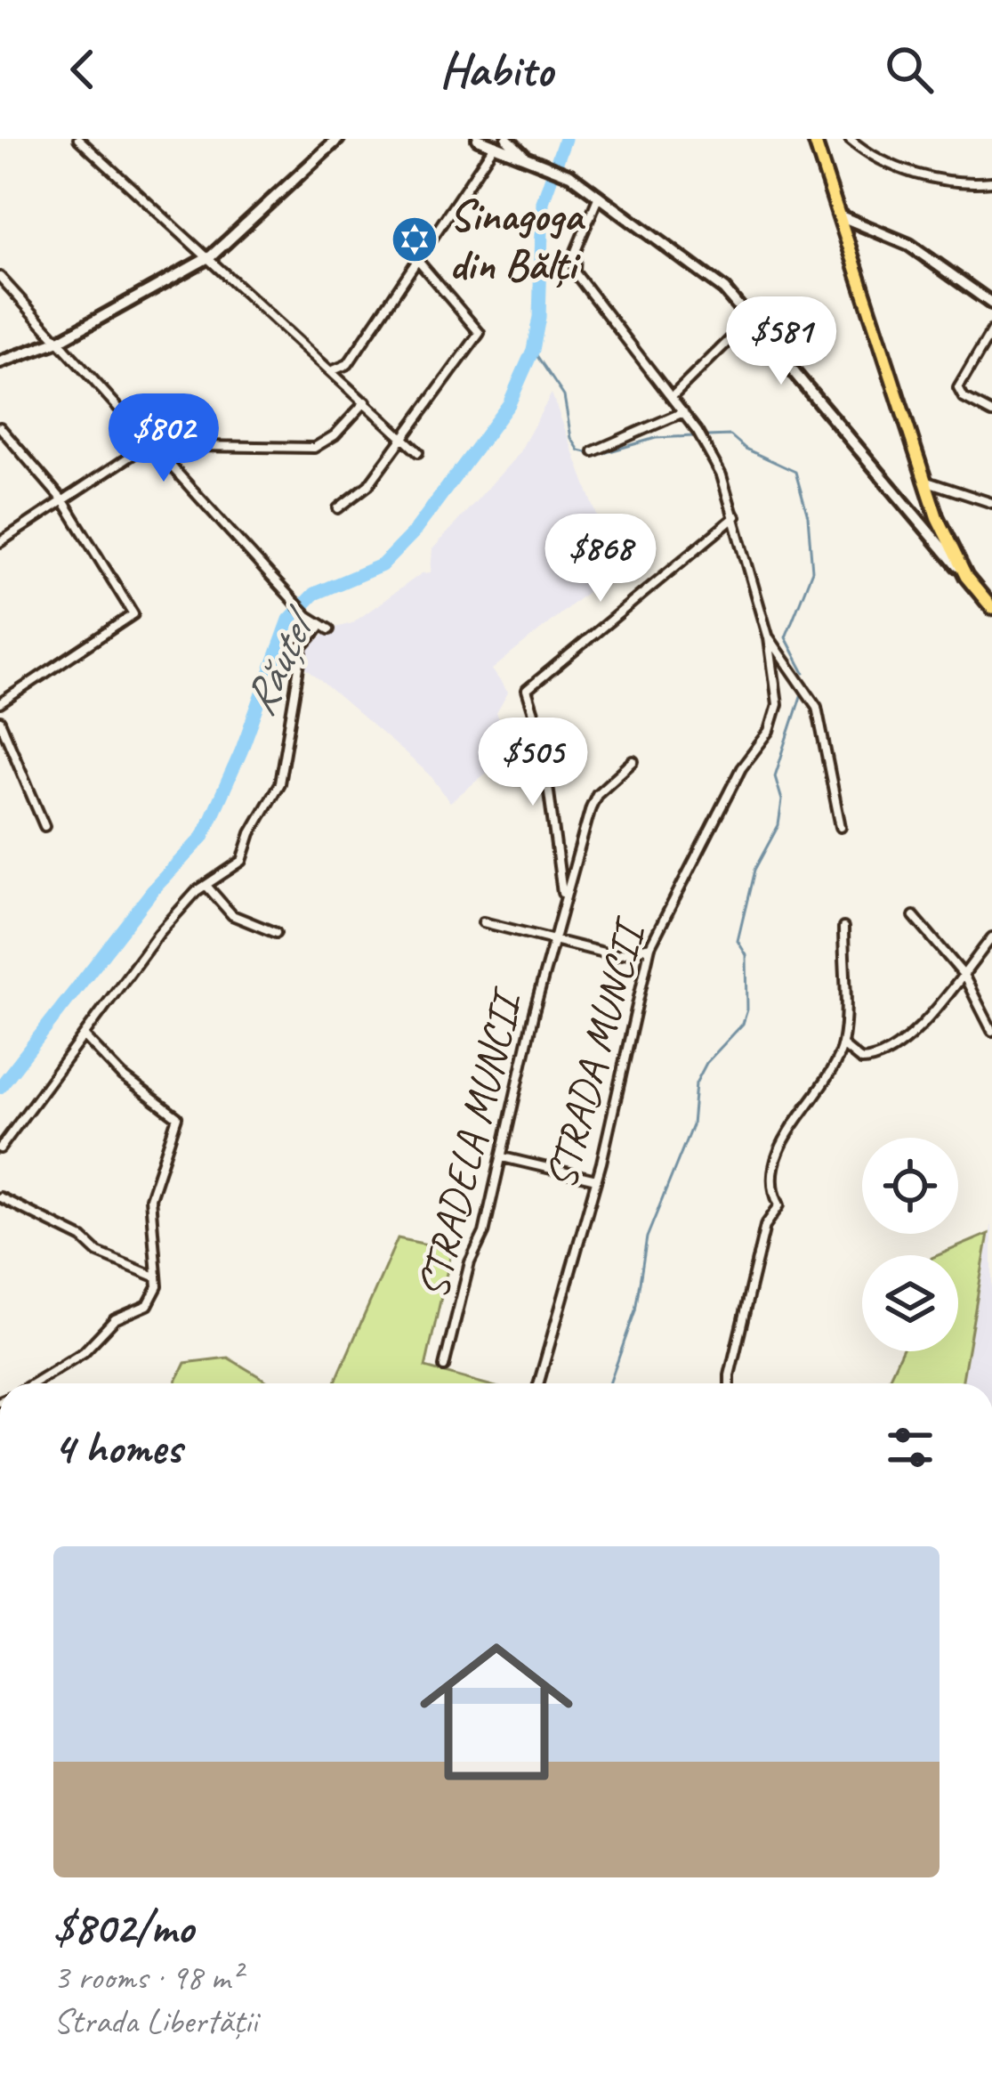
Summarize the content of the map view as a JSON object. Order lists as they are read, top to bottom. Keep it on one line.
{"streets":{"street":["STRADA MUNCII","STRADELA MUNCII"]},"water":["Răuțel"],"places":{"synagogue":["Sinagoga din Bălți"]},"page":{"header":"Habito","price":["$581","$802","$868","$505"],"heading":"4 homes","list":[{"name":"$802/mo","note":"3 rooms · 98 m² · Strada Libertății"}]}}
